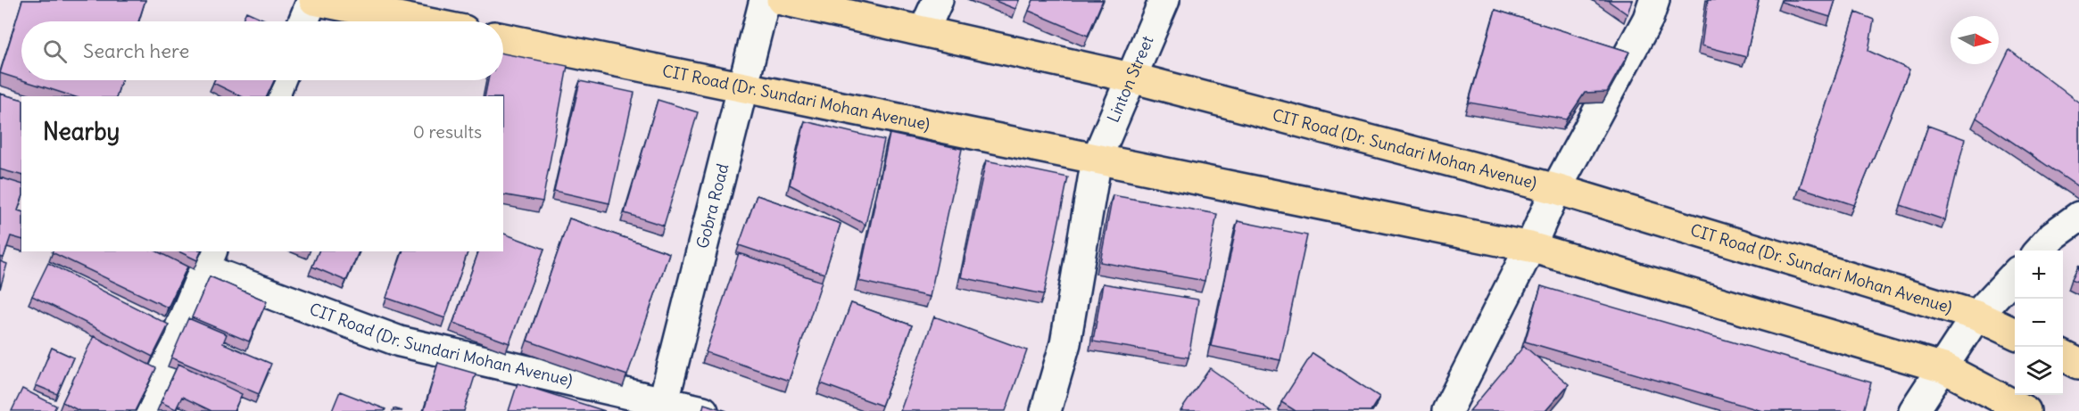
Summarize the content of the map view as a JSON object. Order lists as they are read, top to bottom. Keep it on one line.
{"streets":{"main road":["CIT Road (Dr. Sundari Mohan Avenue)"],"street":["Linton Street","Gobra Road"]},"crossings":[["Linton Street","CIT Road (Dr. Sundari Mohan Avenue)"],["CIT Road (Dr. Sundari Mohan Avenue)","Gobra Road"]],"north":"right","page":{"search":"Search here","heading":["Nearby","0 results"],"map_buttons":["+","−"]}}
